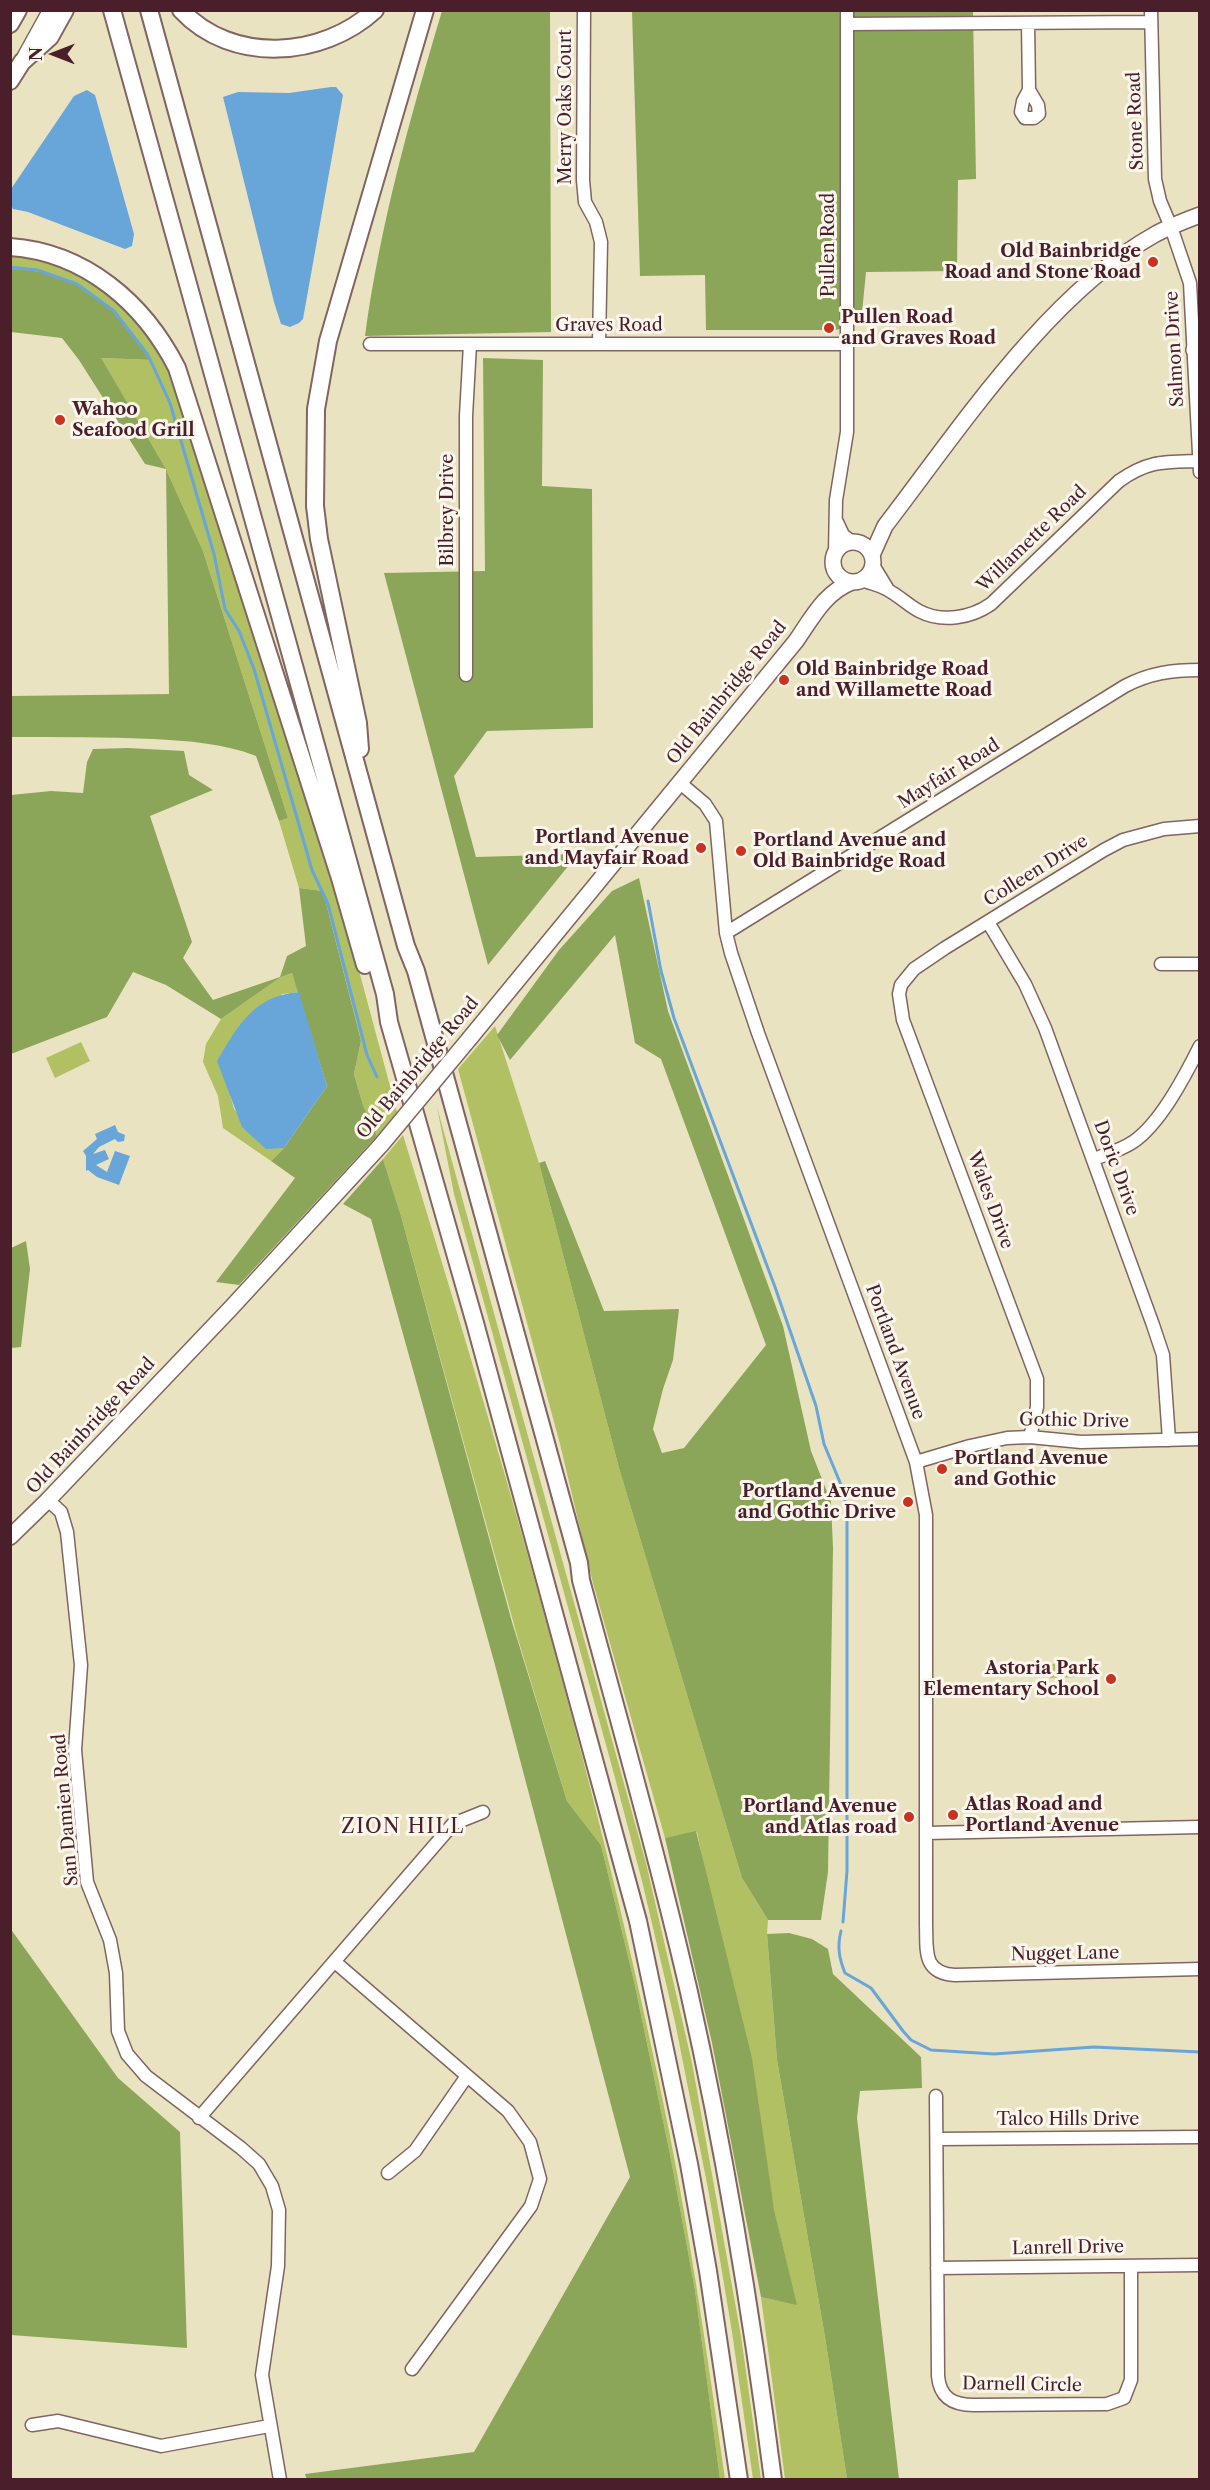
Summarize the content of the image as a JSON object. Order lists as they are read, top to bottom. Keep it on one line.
{"streets":{"main road":["Old Bainbridge Road"],"street":["Merry Oaks Court","Stone Road","Pullen Road","Graves Road","Salmon Drive","Bilbrey Drive","Willamette Road","Mayfair Road","Colleen Drive","Doric Drive","Wales Drive","Portland Avenue","Gothic Drive","San Damien Road","Nugget Lane","Talco Hills Drive","Lanrell Drive","Darnell Circle"]},"crossings":[["Merry Oaks Court","Graves Road"],["Stone Road","Salmon Drive"],["Pullen Road","Graves Road"],["Pullen Road","Willamette Road"],["Pullen Road","Old Bainbridge Road"],["Graves Road","Bilbrey Drive"],["Salmon Drive","Willamette Road"],["Willamette Road","Old Bainbridge Road"],["Old Bainbridge Road","Portland Avenue"],["Old Bainbridge Road","San Damien Road"],["Mayfair Road","Portland Avenue"],["Colleen Drive","Doric Drive"],["Colleen Drive","Wales Drive"],["Doric Drive","Gothic Drive"],["Wales Drive","Gothic Drive"],["Portland Avenue","Gothic Drive"],["Portland Avenue","Nugget Lane"],["Talco Hills Drive","Darnell Circle"],["Lanrell Drive","Darnell Circle"]],"districts":["ZION HILL"],"places":["Old Bainbridge Road and Stone Road","Pullen Road and Graves Road","Wahoo Seafood Grill","Old Bainbridge Road and Willamette Road","Portland Avenue and Mayfair Road","Portland Avenue and Old Bainbridge Road","Portland Avenue and Gothic","Portland Avenue and Gothic Drive","Astoria Park Elementary School","Atlas Road and Portland Avenue","Portland Avenue and Atlas road"],"north":"left"}
